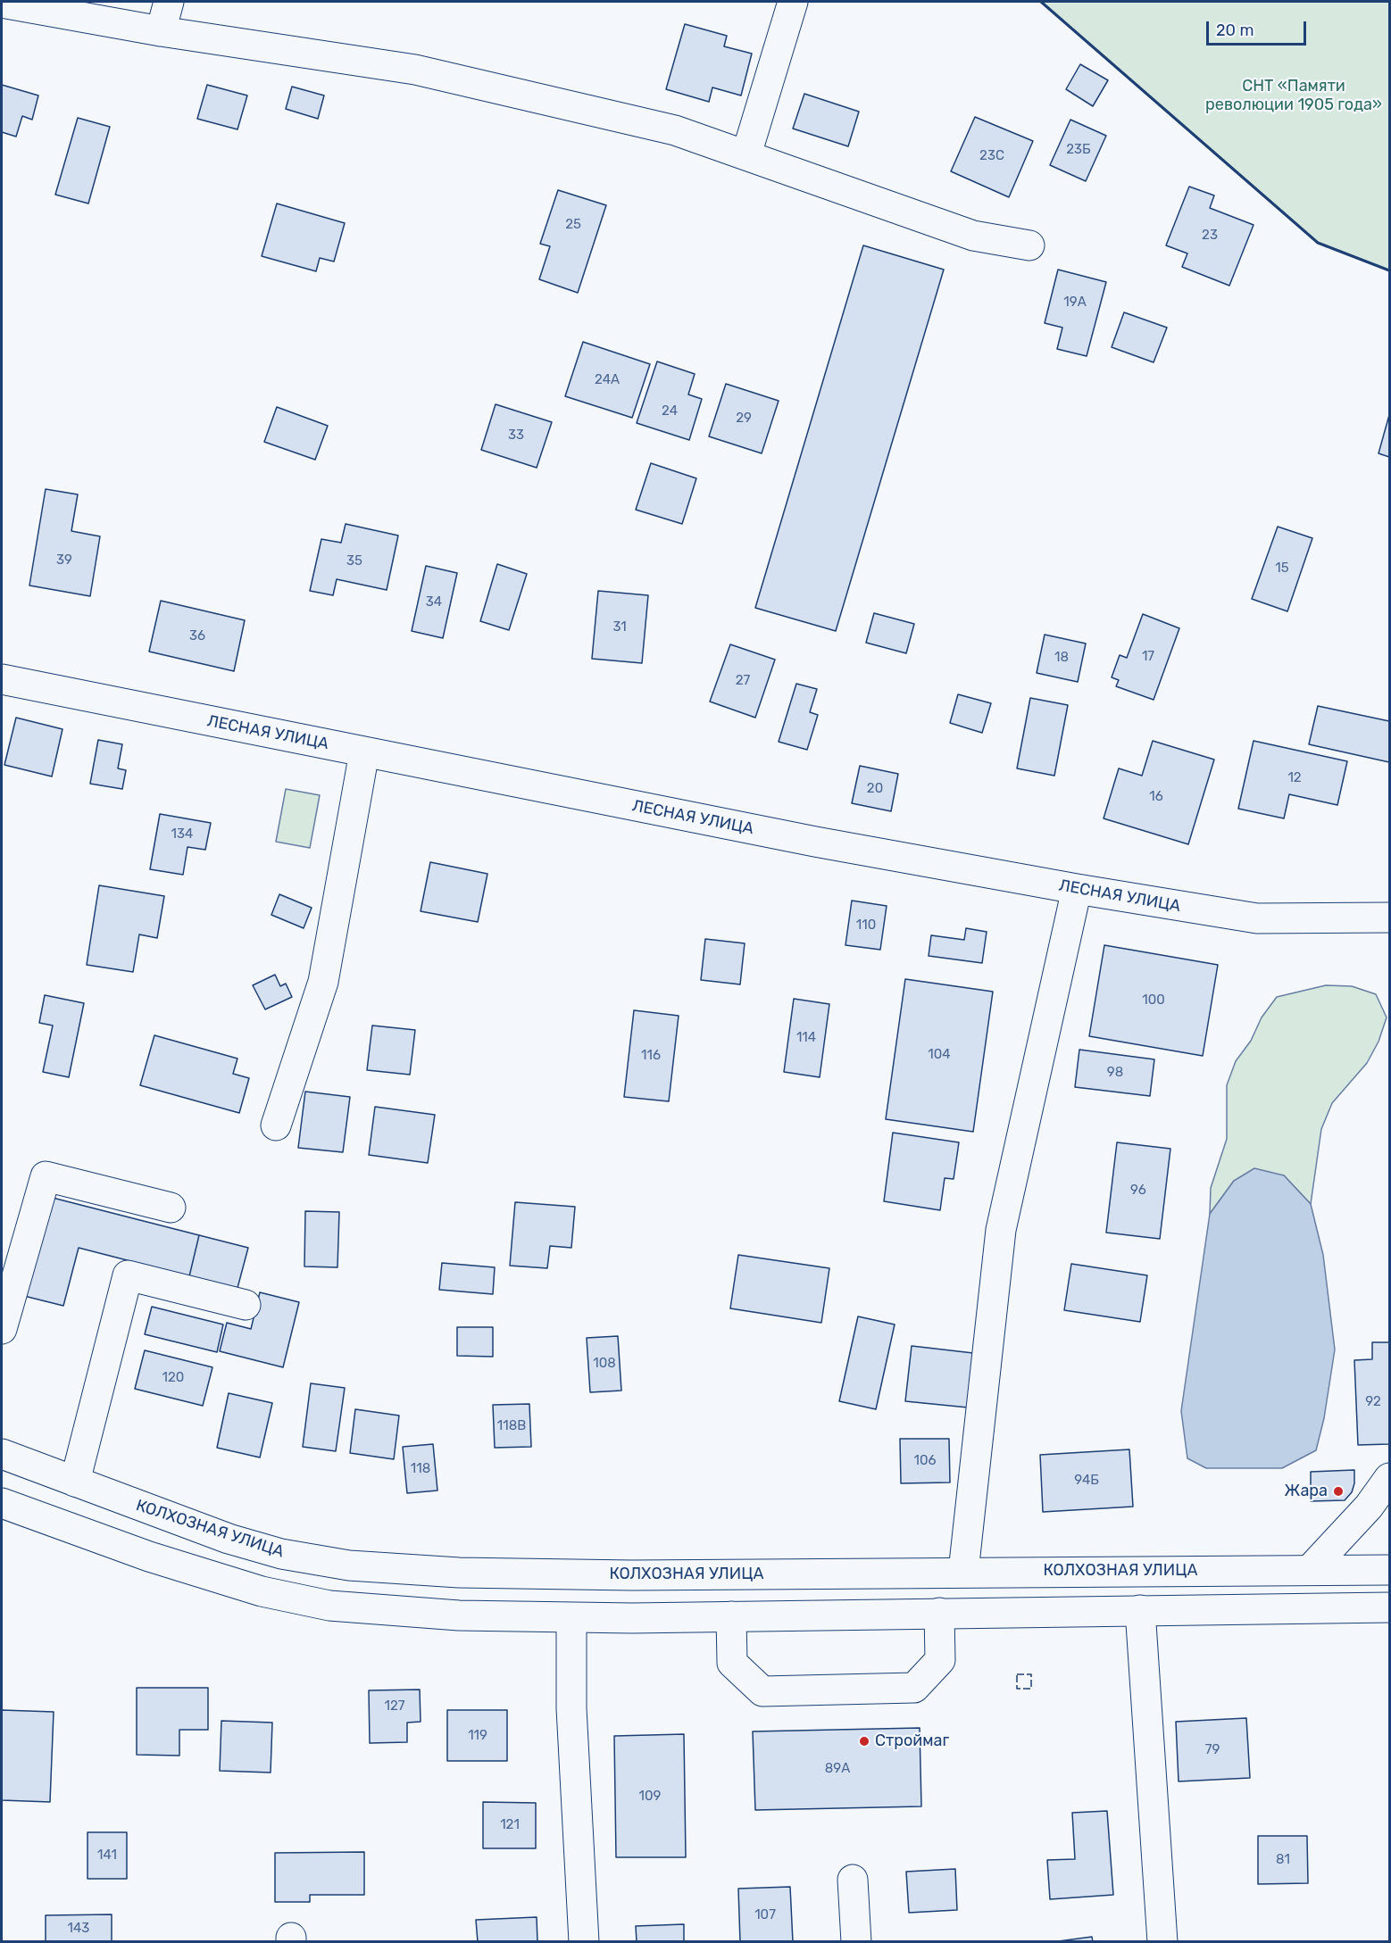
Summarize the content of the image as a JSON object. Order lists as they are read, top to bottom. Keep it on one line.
{"streets":{"street":["ЛЕСНАЯ УЛИЦА","КОЛХОЗНАЯ УЛИЦА"]},"parks":["СНТ «Памяти революции 1905 года»"],"places":["Жара","Строймаг"],"house_numbers":["23Б","23С","25","23","19А","24А","24","29","33","39","35","15","34","31","36","17","18","27","12","20","16","134","110","100","114","104","116","98","96","108","120","92","118В","106","118","94Б","127","119","79","89А","109","121","141","81","107","143"],"scale_bar":"20 m"}
